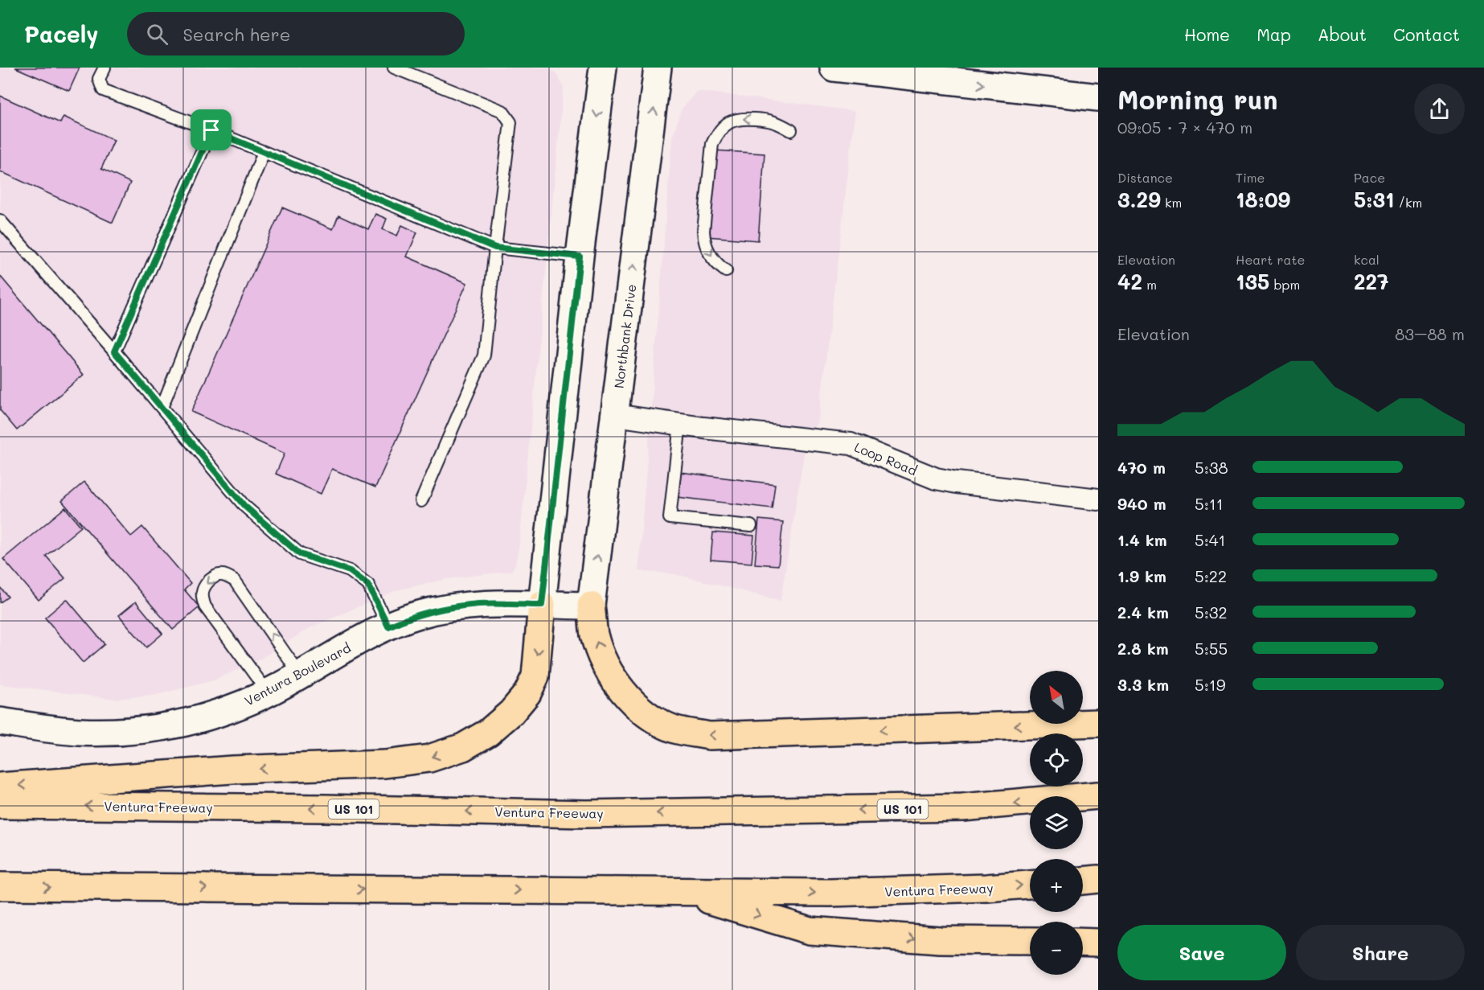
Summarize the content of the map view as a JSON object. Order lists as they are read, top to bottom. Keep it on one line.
{"streets":{"highway":["Ventura Freeway","US 101"],"main road":["Northbank Drive","Ventura Boulevard"],"street":["Loop Road"]},"crossings":[["Northbank Drive","Loop Road"],["Northbank Drive","Ventura Boulevard"]],"north":"top left","page":{"header":"Pacely","search":"Search here","nav":["Home","Map","About","Contact"],"heading":["Morning run","09:05 · 7 × 470 m"],"stats":[["Distance","3.29 km"],["Time","18:09"],["Pace","5:31 /km"],["Elevation","42 m"],["Heart rate","135 bpm"],["kcal","227"]],"chart":["Elevation","83–88 m"],"list":[{"name":"470 m","note":"5:38"},{"name":"940 m","note":"5:11"},{"name":"1.4 km","note":"5:41"},{"name":"1.9 km","note":"5:22"},{"name":"2.4 km","note":"5:32"},{"name":"2.8 km","note":"5:55"},{"name":"3.3 km","note":"5:19"}],"map_buttons":["+","−"],"buttons":["Save","Share"]}}
